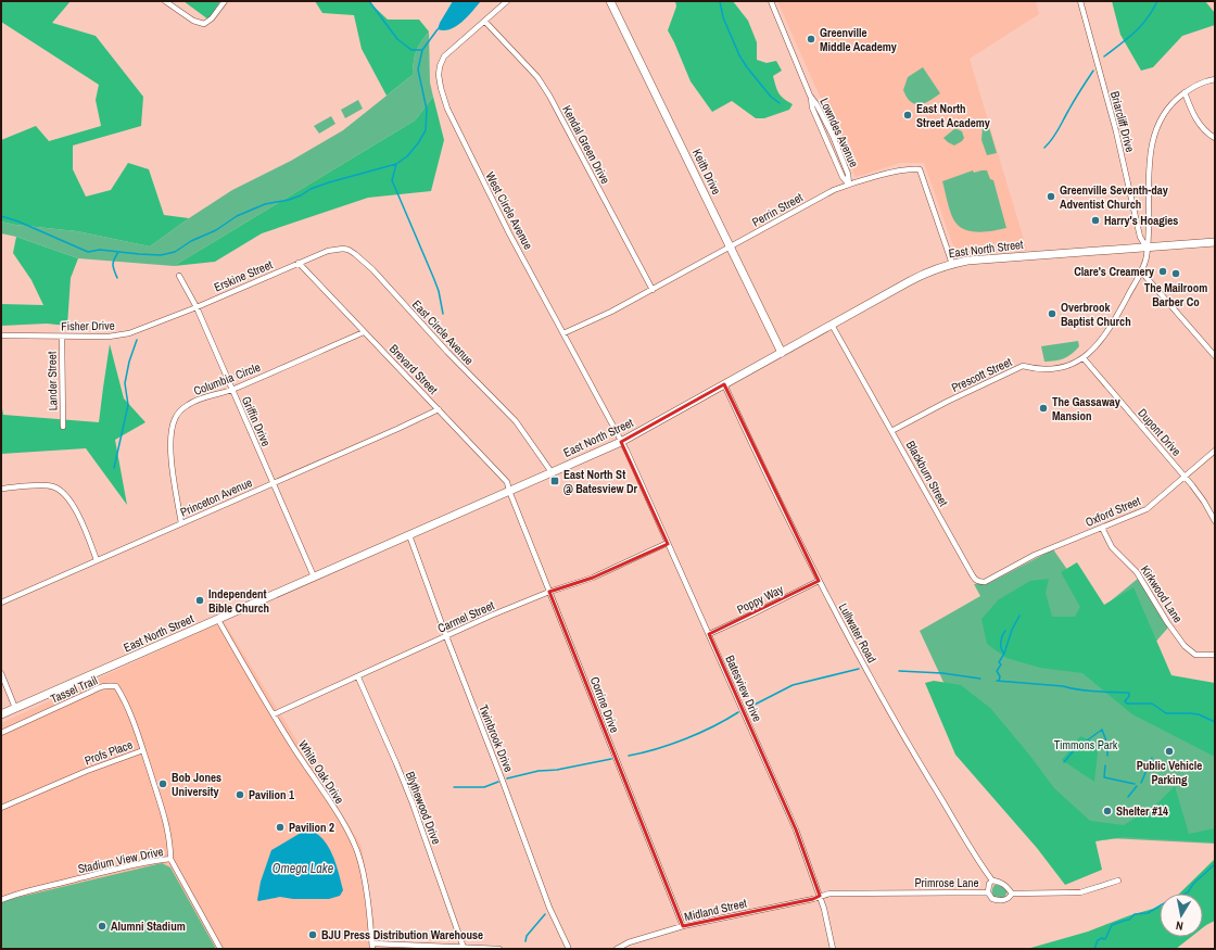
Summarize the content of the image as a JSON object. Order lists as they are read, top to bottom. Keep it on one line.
{"streets":{"main road":["Keith Drive","East North Street"],"street":["Briarcliff Drive","Lowndes Avenue","Kendal Green Drive","Perrin Street","West Circle Avenue","Erskine Street","Fisher Drive","East Circle Avenue","Brevard Street","Prescott Street","Columbia Circle","Lander Street","Griffin Drive","Dupont Drive","Blackburn Street","Princeton Avenue","Oxford Street","Kirkwood Lane","Poppy Way","Carmel Street","Lullwater Road","Batesview Drive","Tassel Trail","Corrine Drive","Twinbrook Drive","Profs Place","White Oak Drive","Blythewood Drive","Stadium View Drive","Primrose Lane","Midland Street"]},"crossings":[["Briarcliff Drive","East North Street"],["Briarcliff Drive","Prescott Street"],["Lowndes Avenue","Perrin Street"],["Kendal Green Drive","Perrin Street"],["Kendal Green Drive","West Circle Avenue"],["Keith Drive","Perrin Street"],["Keith Drive","East North Street"],["Perrin Street","West Circle Avenue"],["Perrin Street","East North Street"],["West Circle Avenue","East North Street"],["West Circle Avenue","Batesview Drive"],["East North Street","East Circle Avenue"],["East North Street","Brevard Street"],["East North Street","Prescott Street"],["East North Street","Griffin Drive"],["East North Street","Blackburn Street"],["East North Street","Lullwater Road"],["East North Street","Batesview Drive"],["East North Street","Corrine Drive"],["East North Street","Twinbrook Drive"],["East North Street","White Oak Drive"],["Erskine Street","Fisher Drive"],["Erskine Street","East Circle Avenue"],["Erskine Street","Brevard Street"],["Erskine Street","Griffin Drive"],["Fisher Drive","Lander Street"],["Fisher Drive","Griffin Drive"],["East Circle Avenue","Brevard Street"],["Brevard Street","Columbia Circle"],["Brevard Street","Princeton Avenue"],["Brevard Street","Corrine Drive"],["Prescott Street","Dupont Drive"],["Prescott Street","Blackburn Street"],["Columbia Circle","Griffin Drive"],["Columbia Circle","Princeton Avenue"],["Griffin Drive","Princeton Avenue"],["Dupont Drive","Oxford Street"],["Blackburn Street","Oxford Street"],["Oxford Street","Kirkwood Lane"],["Poppy Way","Lullwater Road"],["Poppy Way","Batesview Drive"],["Carmel Street","Batesview Drive"],["Carmel Street","Corrine Drive"],["Carmel Street","Twinbrook Drive"],["Carmel Street","White Oak Drive"],["Carmel Street","Blythewood Drive"],["Lullwater Road","Primrose Lane"],["Batesview Drive","Primrose Lane"],["Batesview Drive","Midland Street"],["Tassel Trail","Profs Place"],["Corrine Drive","Midland Street"],["Profs Place","Stadium View Drive"],["Primrose Lane","Midland Street"]],"water":["Omega Lake"],"parks":["Timmons Park"],"places":{"other":["Greenville Middle Academy","East North Street Academy","Greenville Seventh-day Adventist Church","Harry's Hoagies","Clare's Creamery","The Mailroom Barber Co","Overbrook Baptist Church","The Gassaway Mansion","Independent Bible Church","Public Vehicle Parking","Bob Jones University","Pavilion 1","Shelter #14","Pavilion 2","Alumni Stadium","BJU Press Distribution Warehouse"],"transit":["East North St @ Batesview Dr"]},"north":"bottom"}
